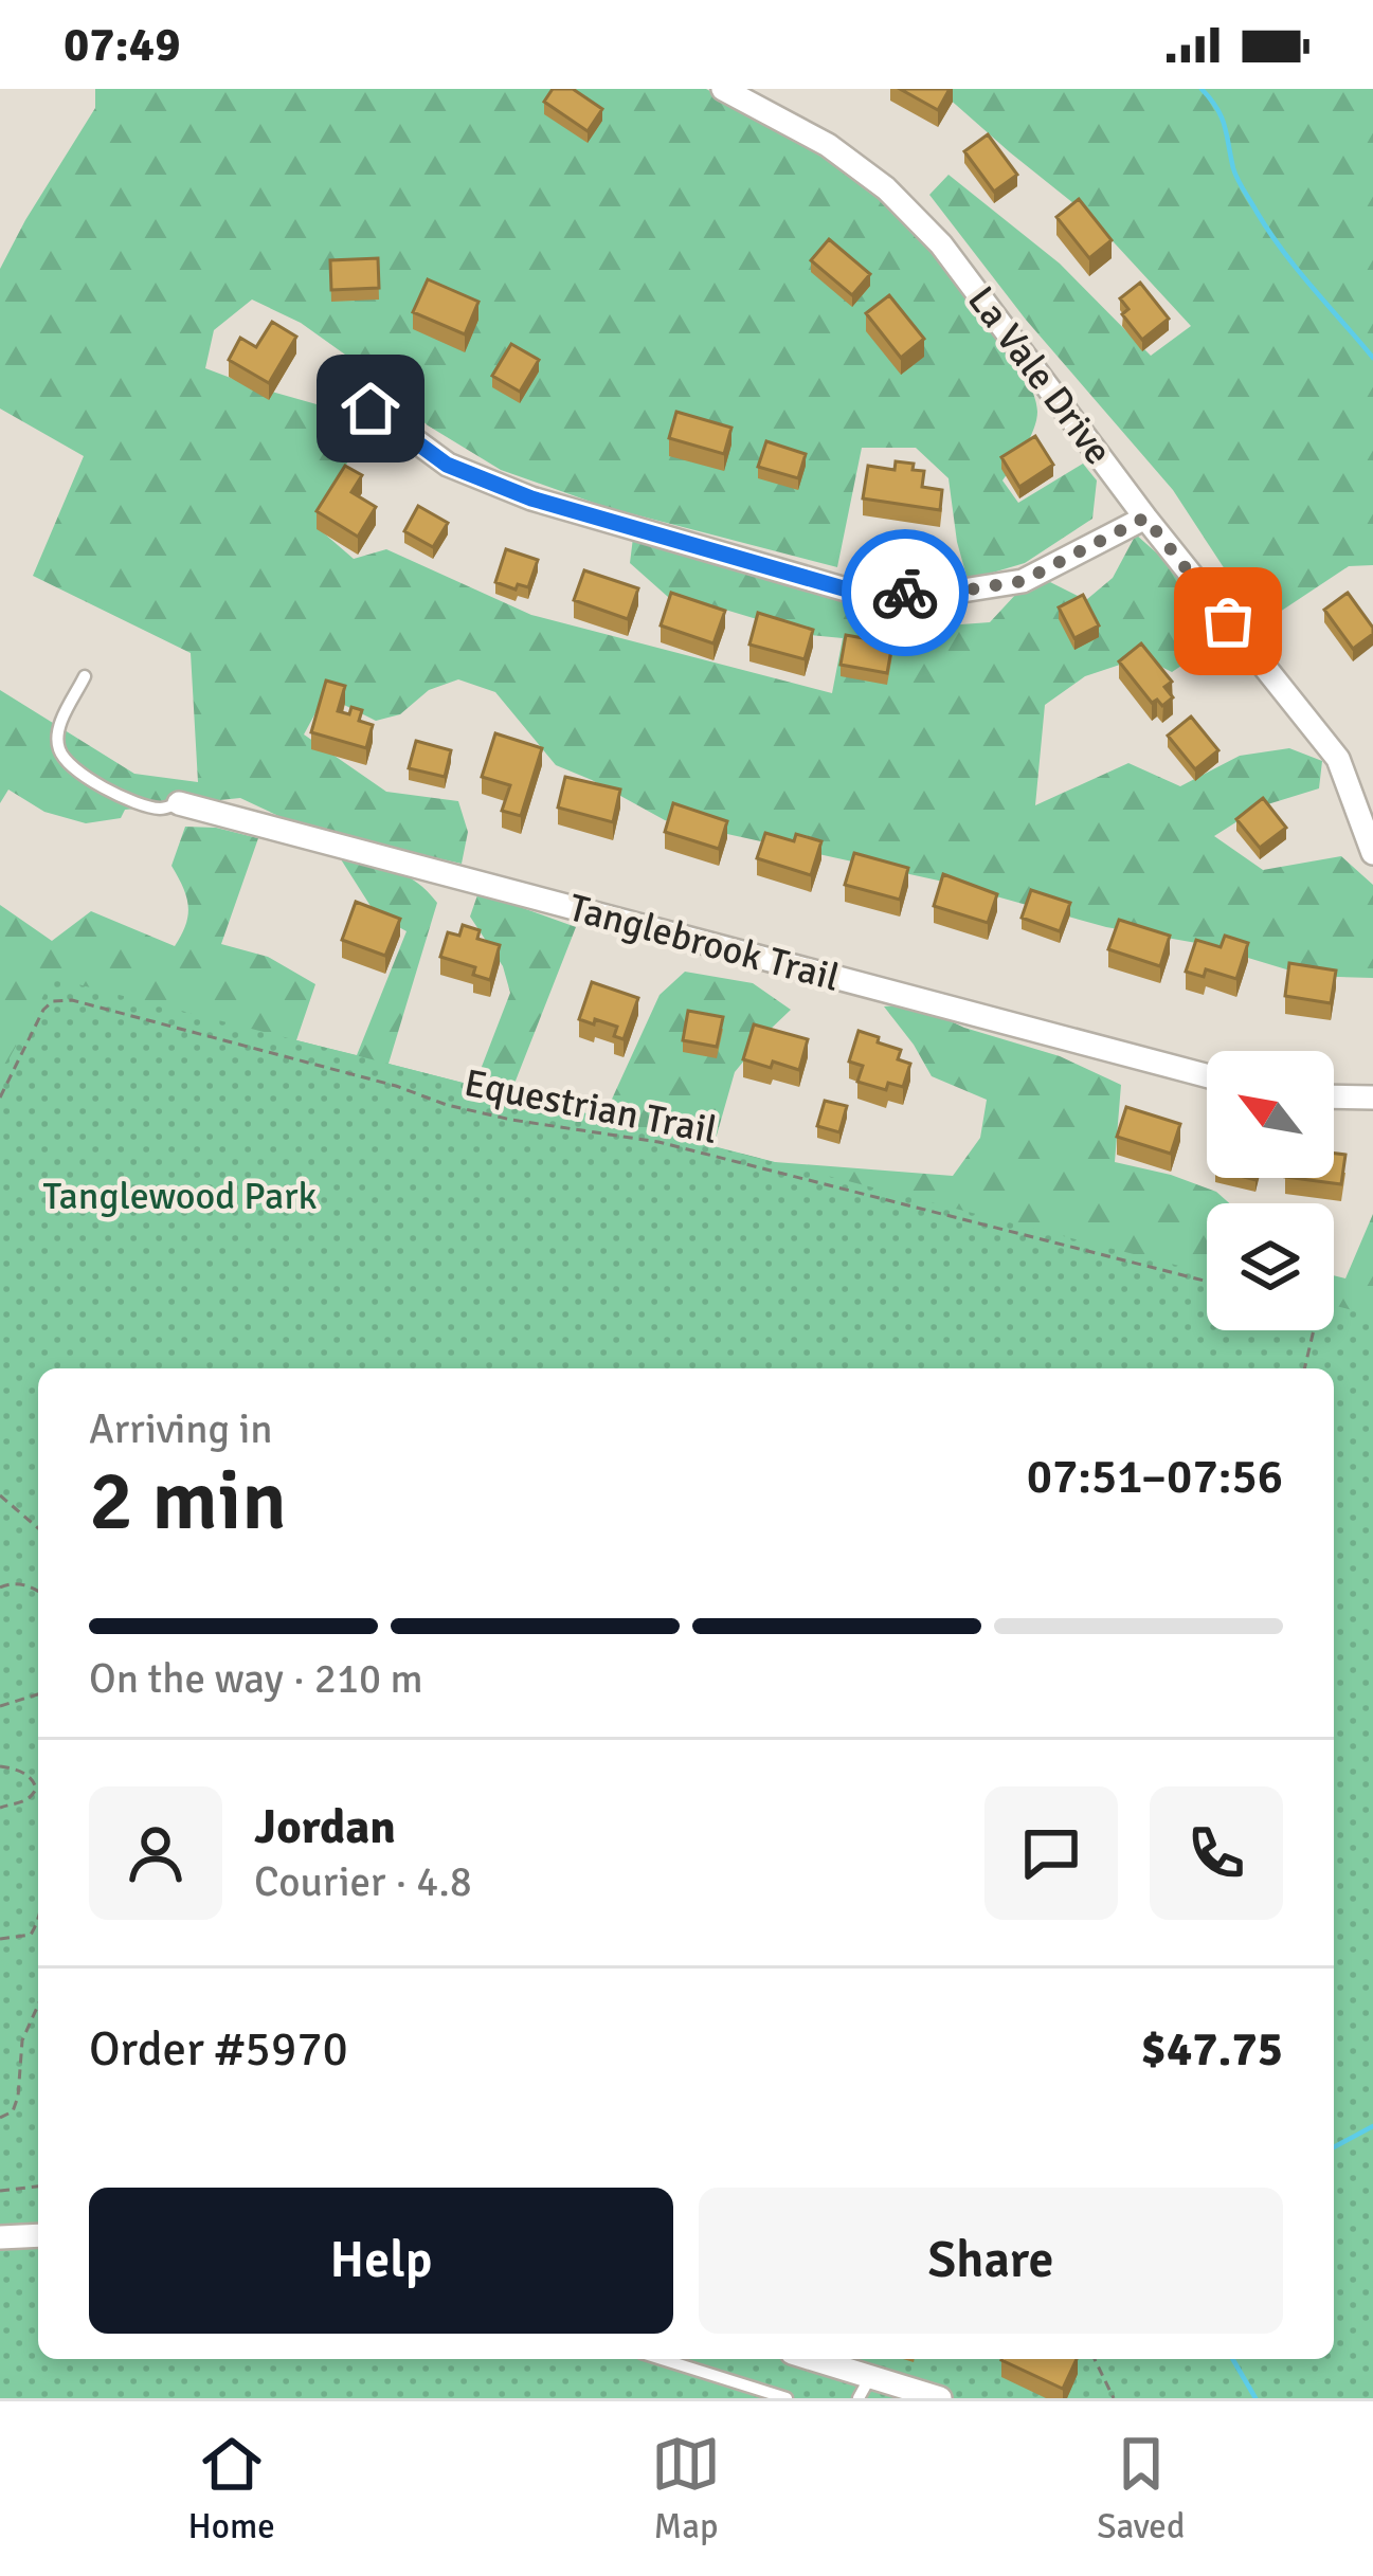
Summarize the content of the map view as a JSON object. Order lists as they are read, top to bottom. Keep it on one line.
{"streets":{"street":["La Vale Drive","Tanglebrook Trail"],"path":["Equestrian Trail"]},"parks":["Tanglewood Park"],"north":"top left","page":{"status":"07:49","heading":["2 min","Arriving in","07:51–07:56"],"panel":["Jordan","Courier · 4.8","Order #5970","$47.75"],"bar":"On the way · 210 m","buttons":["Help","Share"],"tabs":["Home","Map","Saved"]}}
